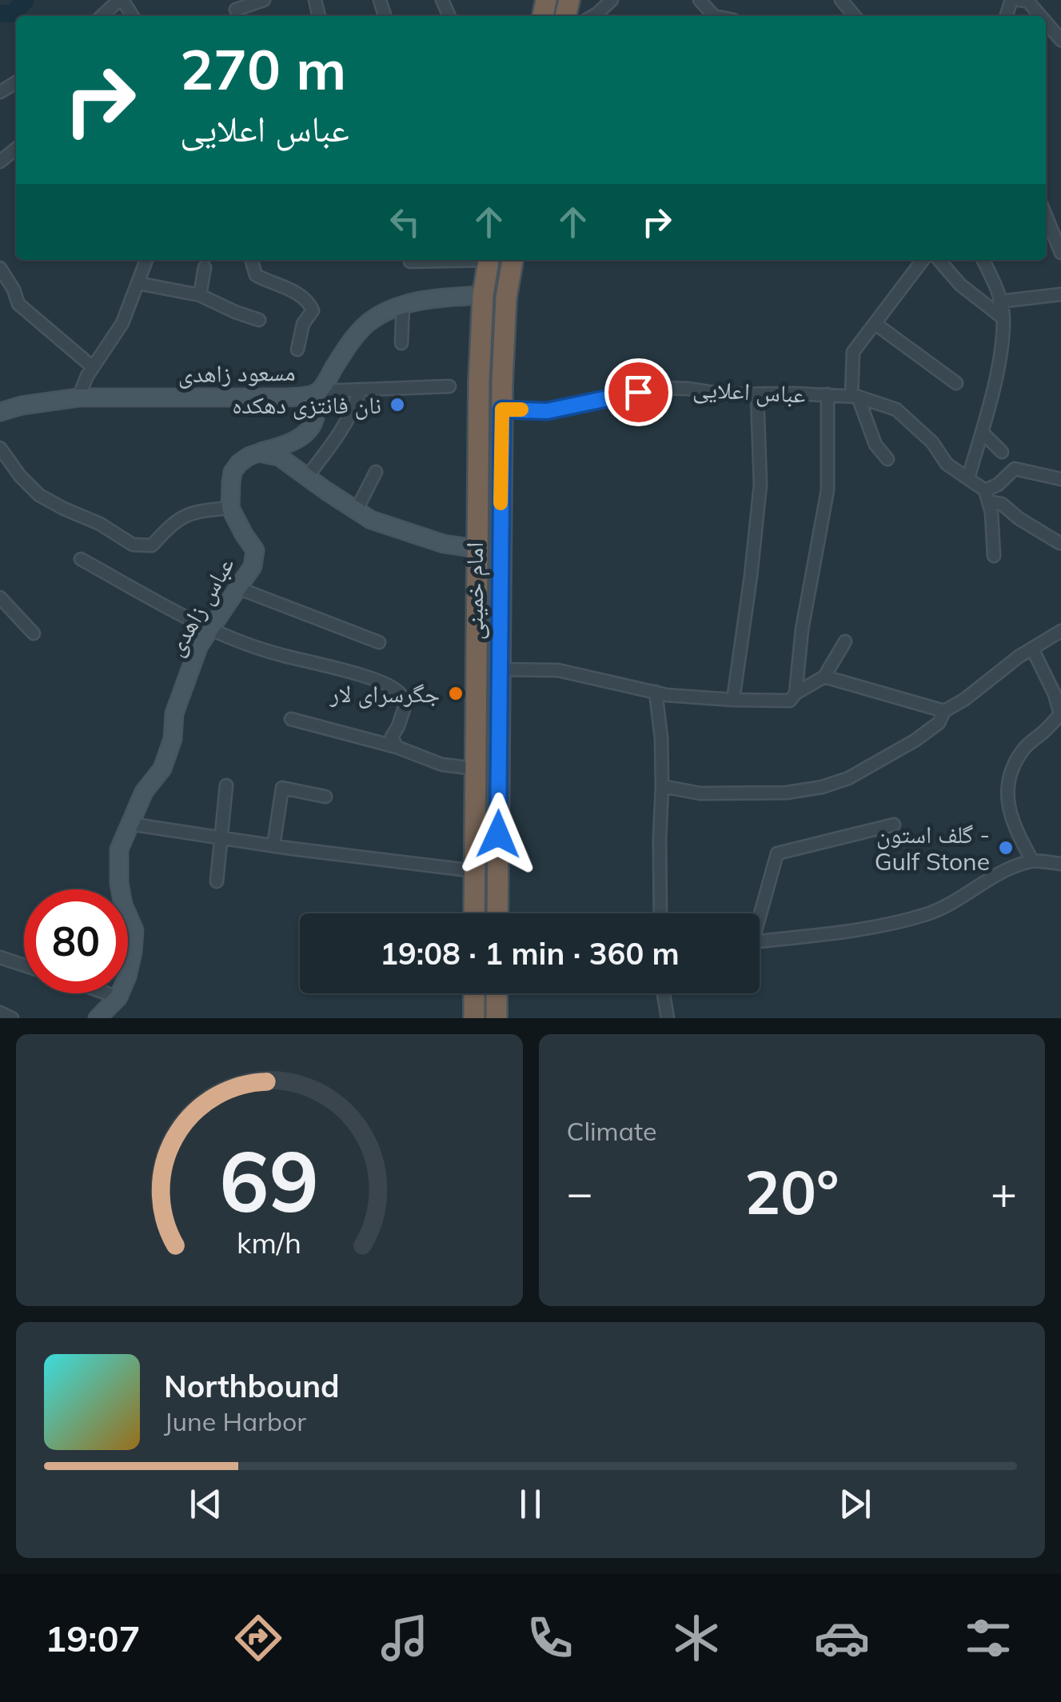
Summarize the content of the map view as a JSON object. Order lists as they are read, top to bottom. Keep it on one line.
{"streets":{"highway":["امام خمینی"],"street":["مسعود زاهدی","عباس اعلایی","عباس زاهدی"]},"crossings":[["مسعود زاهدی","امام خمینی"],["عباس اعلایی","امام خمینی"]],"places":["نان فانتزی دهکده","جگرسرای لار","گلف استون - Gulf Stone"],"page":{"turn":["270 m","عباس اعلایی"],"limit":"80","trip":"19:08 · 1 min · 360 m","tile":"Climate","heat":["−","20°","+"],"song":["Northbound","June Harbor"],"tabs":"19:07","gauge":["69","km/h"]}}
